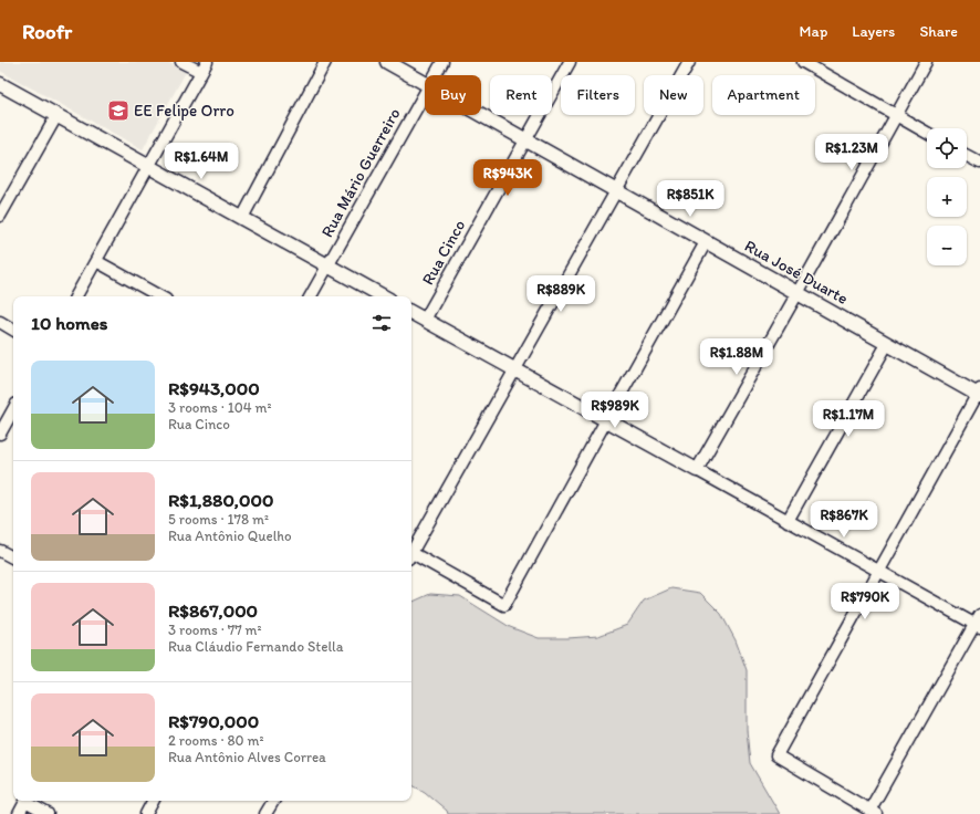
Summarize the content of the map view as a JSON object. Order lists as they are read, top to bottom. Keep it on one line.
{"streets":{"street":["Rua Mário Guerreiro","Rua Cinco","Rua José Duarte"]},"crossings":[["Rua Cinco","Rua José Duarte"]],"places":{"school or university":["EE Felipe Orro"]},"page":{"header":"Roofr","nav":["Map","Layers","Share"],"chip":["Buy","Rent","Filters","New","Apartment"],"map_buttons":["+","−"],"price":["R$1.23M","R$1.64M","R$943K","R$851K","R$889K","R$1.88M","R$989K","R$1.17M","R$867K","R$790K"],"heading":"10 homes","list":[{"name":"R$943,000","note":"3 rooms · 104 m² · Rua Cinco"},{"name":"R$1,880,000","note":"5 rooms · 178 m² · Rua Antônio Quelho"},{"name":"R$867,000","note":"3 rooms · 77 m² · Rua Cláudio Fernando Stella"},{"name":"R$790,000","note":"2 rooms · 80 m² · Rua Antônio Alves Correa"}]}}
